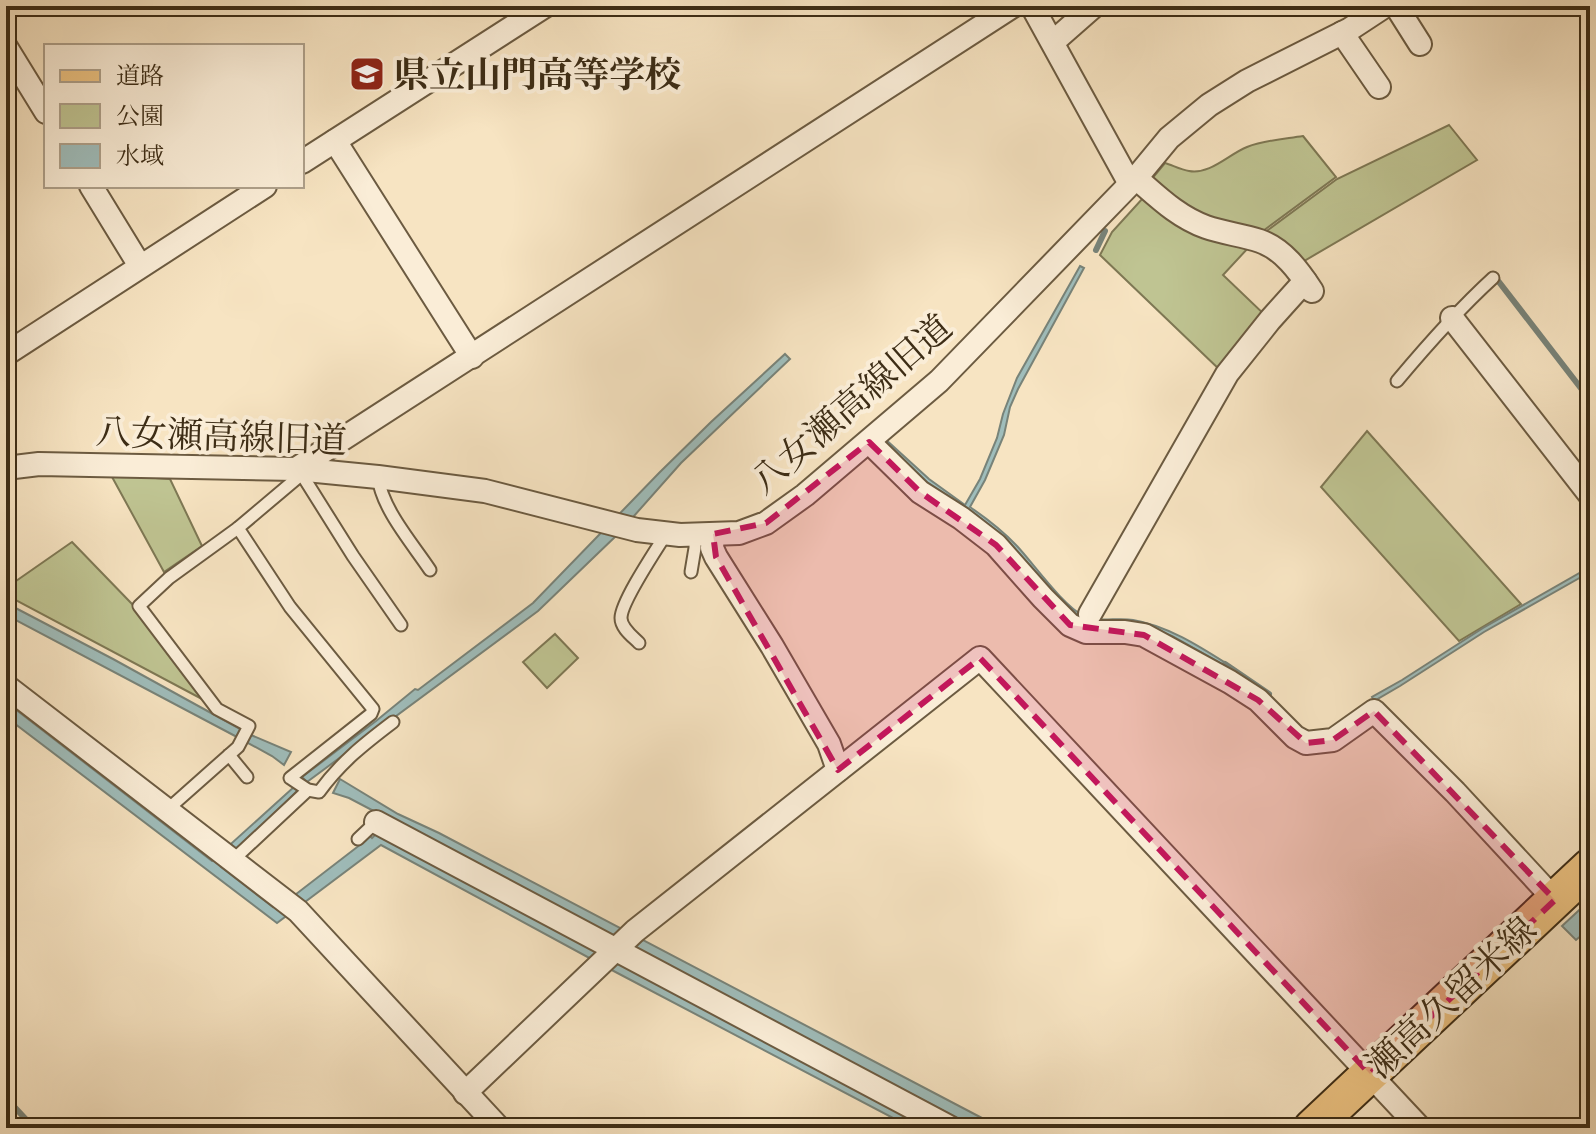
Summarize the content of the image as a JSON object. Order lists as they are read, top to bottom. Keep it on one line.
{"streets":{"main road":["瀬高久留米線"],"street":["八女瀬高線旧道"]},"places":{"school or university":["県立山門高等学校"]},"legend":["道路","公園","水域"]}
